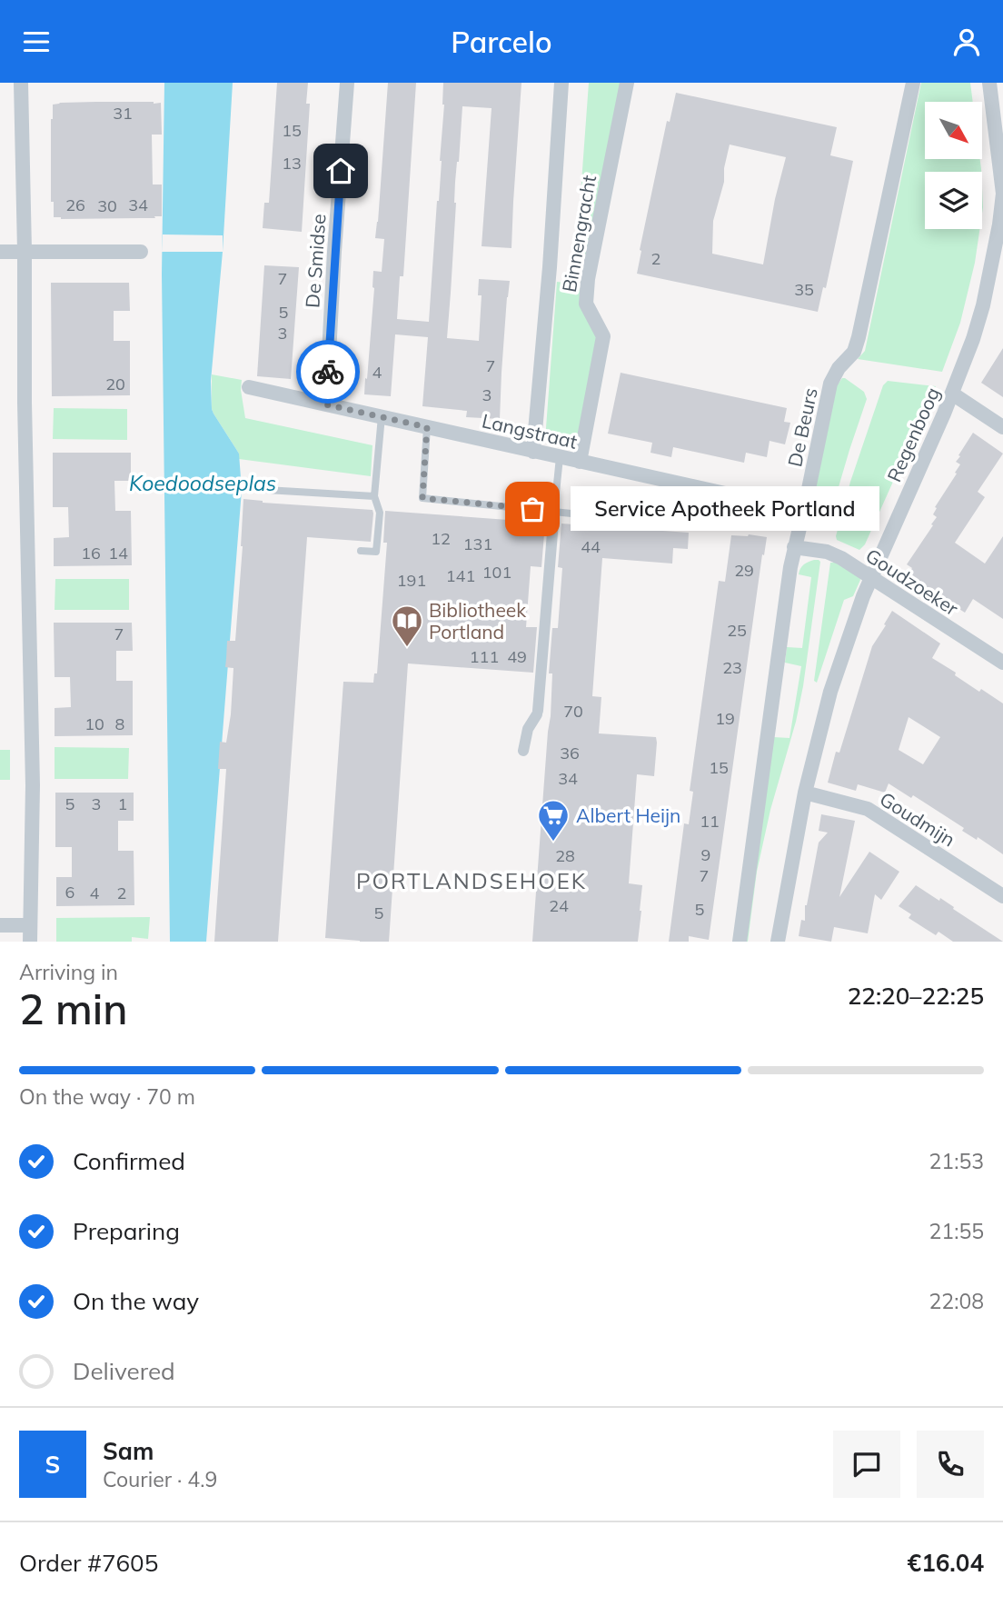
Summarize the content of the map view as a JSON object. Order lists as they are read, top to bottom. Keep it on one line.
{"streets":{"street":["Binnengracht","De Smidse","De Beurs","Langstraat","Regenboog","Goudzoeker","Goudmijn"]},"crossings":[["Binnengracht","Langstraat"],["De Smidse","Langstraat"],["De Beurs","Langstraat"],["De Beurs","Goudzoeker"],["Regenboog","Goudzoeker"],["Regenboog","Goudmijn"]],"districts":["PORTLANDSEHOEK"],"water":["Koedoodseplas"],"places":{"other":["Service Apotheek Portland"],"library":["Bibliotheek Portland"],"supermarket":["Albert Heijn"]},"house_numbers":["31","15","13","26","34","30","2","7","35","5","3","7","4","20","3","12","131","44","16","14","29","101","141","191","25","7","111","49","23","70","19","10","8","36","15","34","5","3","1","11","9","28","7","6","4","2","24","5","5"],"north":"bottom right","page":{"header":"Parcelo","bubble":"Service Apotheek Portland","heading":["2 min","Arriving in","22:20–22:25"],"panel":["Sam","Courier · 4.9","Order #7605","€16.04"],"bar":"On the way · 70 m","list":[["Confirmed","21:53"],["Preparing","21:55"],["On the way","22:08"],"Delivered"],"round":"S"}}
